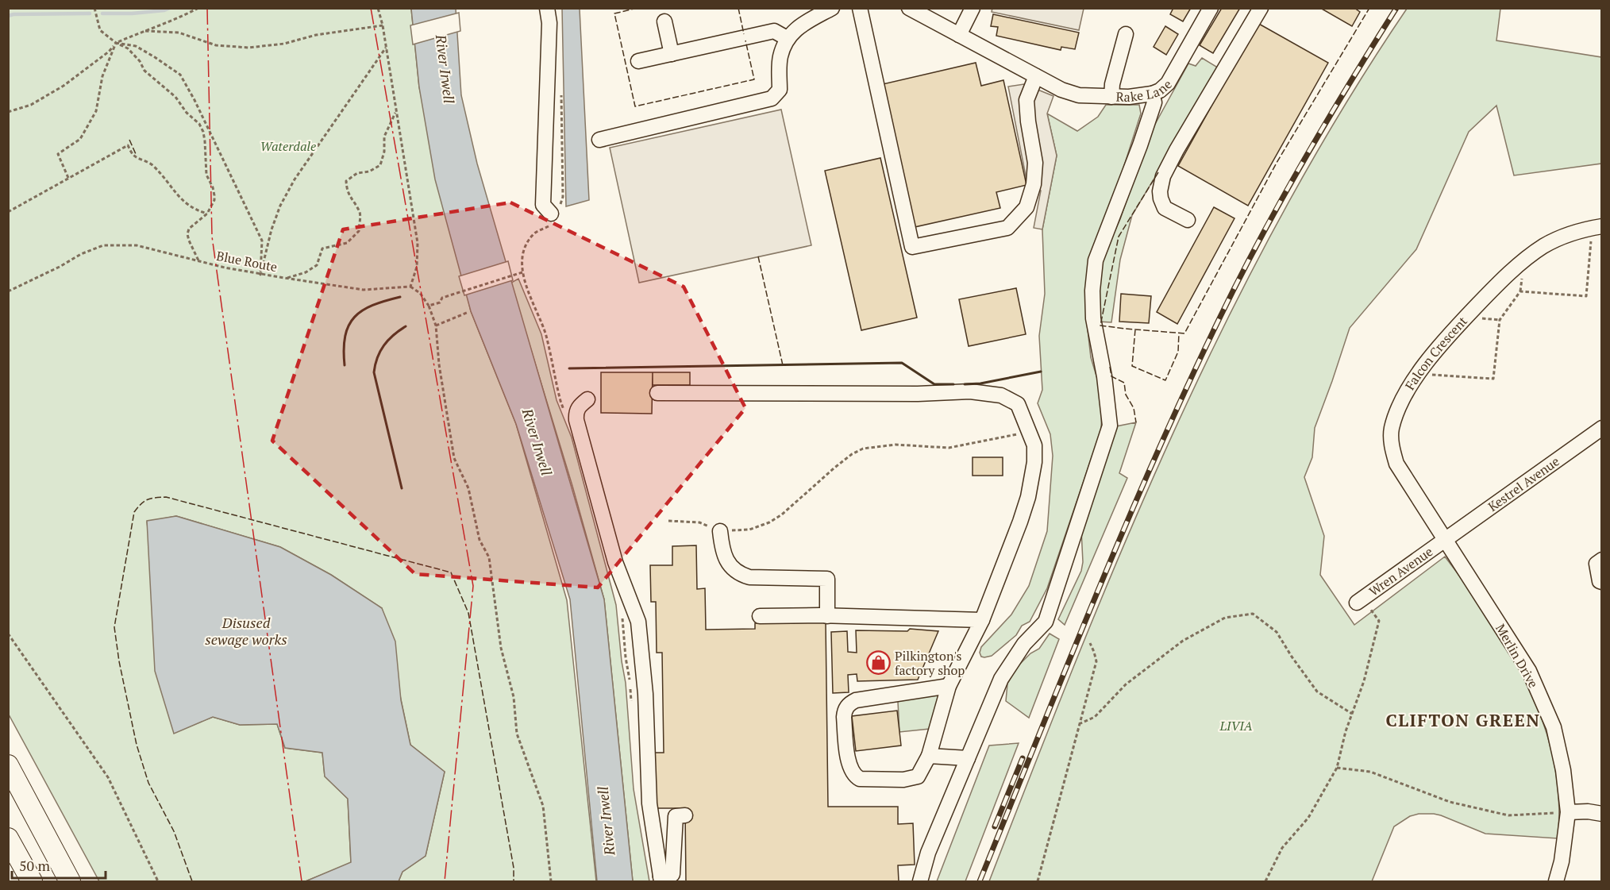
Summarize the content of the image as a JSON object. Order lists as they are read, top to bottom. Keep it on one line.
{"streets":{"street":["Rake Lane","Falcon Crescent","Kestrel Avenue","Wren Avenue","Merlin Drive"],"path":["Blue Route"]},"crossings":[["Falcon Crescent","Kestrel Avenue"],["Falcon Crescent","Wren Avenue"],["Falcon Crescent","Merlin Drive"],["Kestrel Avenue","Wren Avenue"],["Kestrel Avenue","Merlin Drive"],["Wren Avenue","Merlin Drive"]],"districts":["CLIFTON GREEN"],"water":["River Irwell","Disused sewage works"],"parks":["Waterdale","LIVIA"],"places":{"shop":["Pilkington's factory shop"]},"scale_bar":"50 m"}
